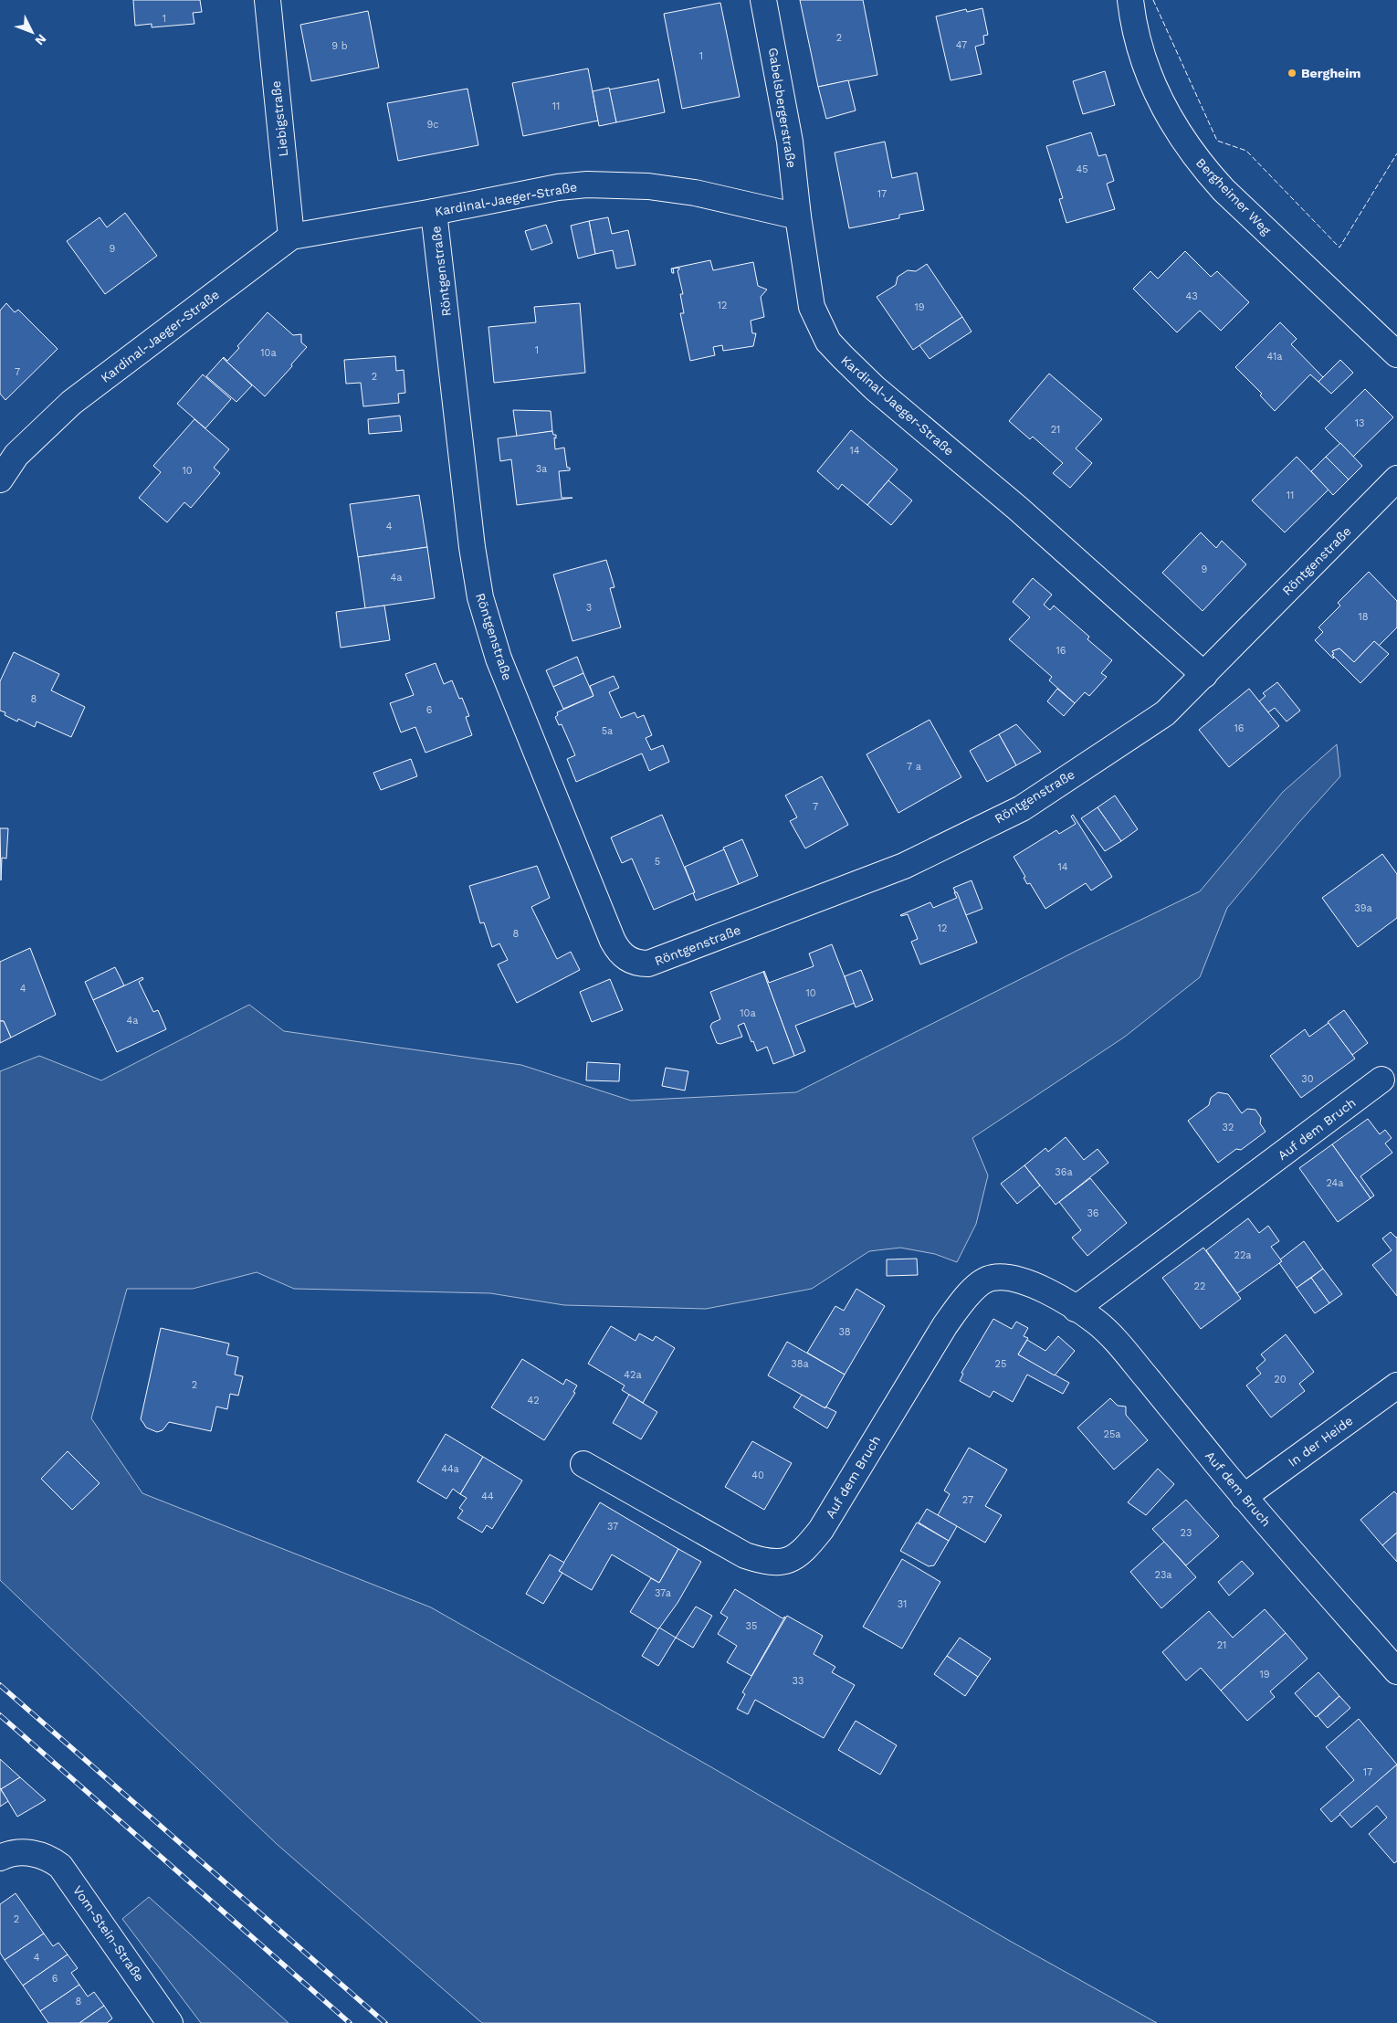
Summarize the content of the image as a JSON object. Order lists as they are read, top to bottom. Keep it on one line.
{"streets":{"street":["Gabelsbergerstraße","Liebigstraße","Bergheimer Weg","Kardinal-Jaeger-Straße","Röntgenstraße","Auf dem Bruch","In der Heide","Vom-Stein-Straße"]},"crossings":[["Gabelsbergerstraße","Kardinal-Jaeger-Straße"],["Liebigstraße","Kardinal-Jaeger-Straße"],["Kardinal-Jaeger-Straße","Röntgenstraße"],["Auf dem Bruch","In der Heide"]],"places":["Bergheim"],"house_numbers":["1","2","47","9 b","1","11","9c","45","17","9","43","12","19","1","10a","41a","7","2","13","21","14","3a","10","11","4","9","4a","3","18","16","8","6","16","5a","7 a","7","5","14","39a","12","8","4","10","10a","4a","30","32","36a","24a","36","22a","22","38","38a","25","42a","20","2","42","25a","44a","40","44","27","37","23","23a","37a","31","35","21","19","33","17","2","4","6","8"],"north":"bottom right"}
